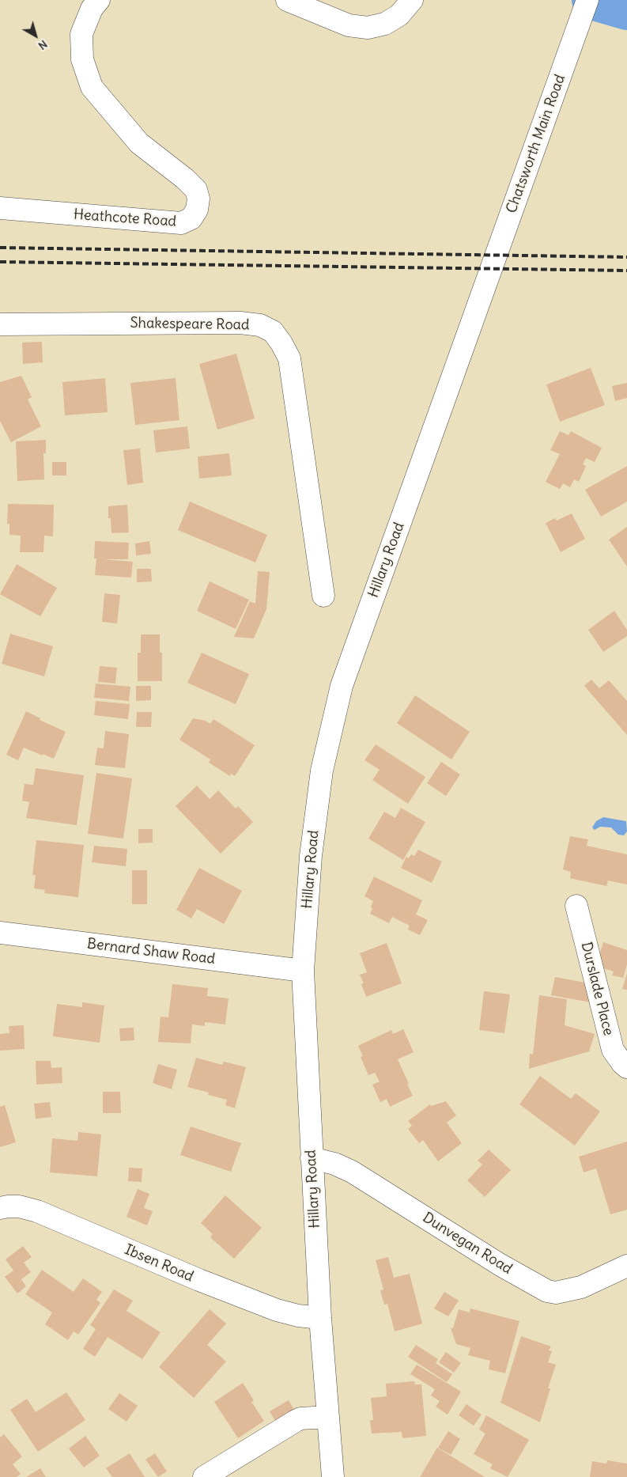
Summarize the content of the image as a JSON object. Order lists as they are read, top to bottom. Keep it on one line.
{"streets":{"street":["Chatsworth Main Road","Heathcote Road","Shakespeare Road","Hillary Road","Bernard Shaw Road","Durslade Place","Dunvegan Road","Ibsen Road"]},"crossings":[["Chatsworth Main Road","Hillary Road"],["Hillary Road","Bernard Shaw Road"],["Hillary Road","Dunvegan Road"],["Hillary Road","Ibsen Road"]],"north":"bottom right"}
